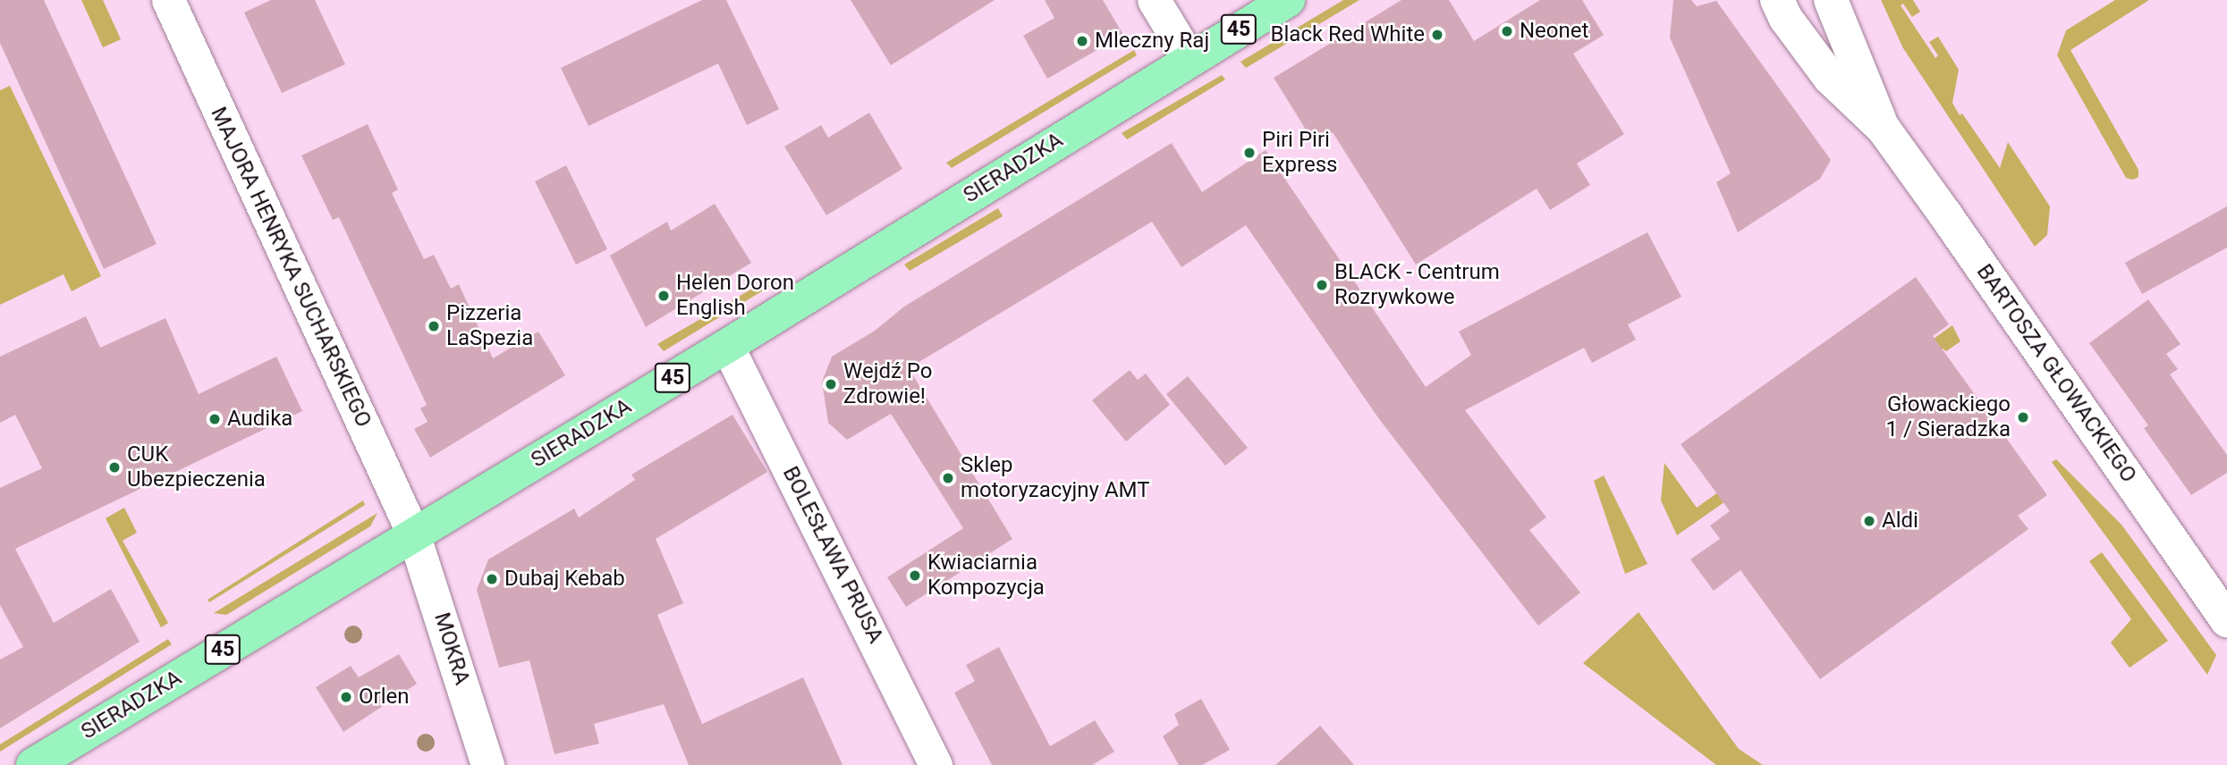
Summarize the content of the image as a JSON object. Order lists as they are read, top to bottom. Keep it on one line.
{"streets":{"main road":["45","SIERADZKA"],"street":["MAJORA HENRYKA SUCHARSKIEGO","BARTOSZA GŁOWACKIEGO","BOLESŁAWA PRUSA","MOKRA"]},"crossings":[["SIERADZKA","MAJORA HENRYKA SUCHARSKIEGO"],["SIERADZKA","BOLESŁAWA PRUSA"],["SIERADZKA","MOKRA"],["MAJORA HENRYKA SUCHARSKIEGO","MOKRA"]],"places":["Neonet","Black Red White","Mleczny Raj","Piri Piri Express","BLACK - Centrum Rozrywkowe","Helen Doron English","Pizzeria LaSpezia","Wejdź Po Zdrowie!","Głowackiego 1 / Sieradzka","Audika","CUK Ubezpieczenia","Sklep motoryzacyjny AMT","Aldi","Kwiaciarnia Kompozycja","Dubaj Kebab","Orlen"]}
